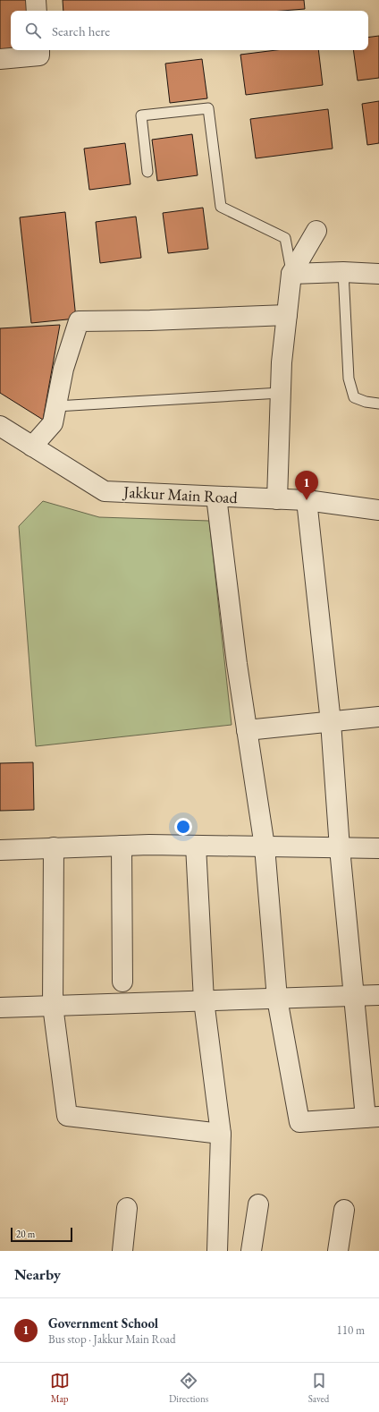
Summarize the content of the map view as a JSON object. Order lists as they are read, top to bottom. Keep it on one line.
{"streets":{"street":["Jakkur Main Road"]},"scale_bar":"20 m","page":{"search":"Search here","pins":"1","scale":"20 m","heading":"Nearby","list":[{"mark":"1","name":"Government School","note":"Bus stop · Jakkur Main Road","value":"110 m"}],"nav":["Map","Directions","Saved"]}}
